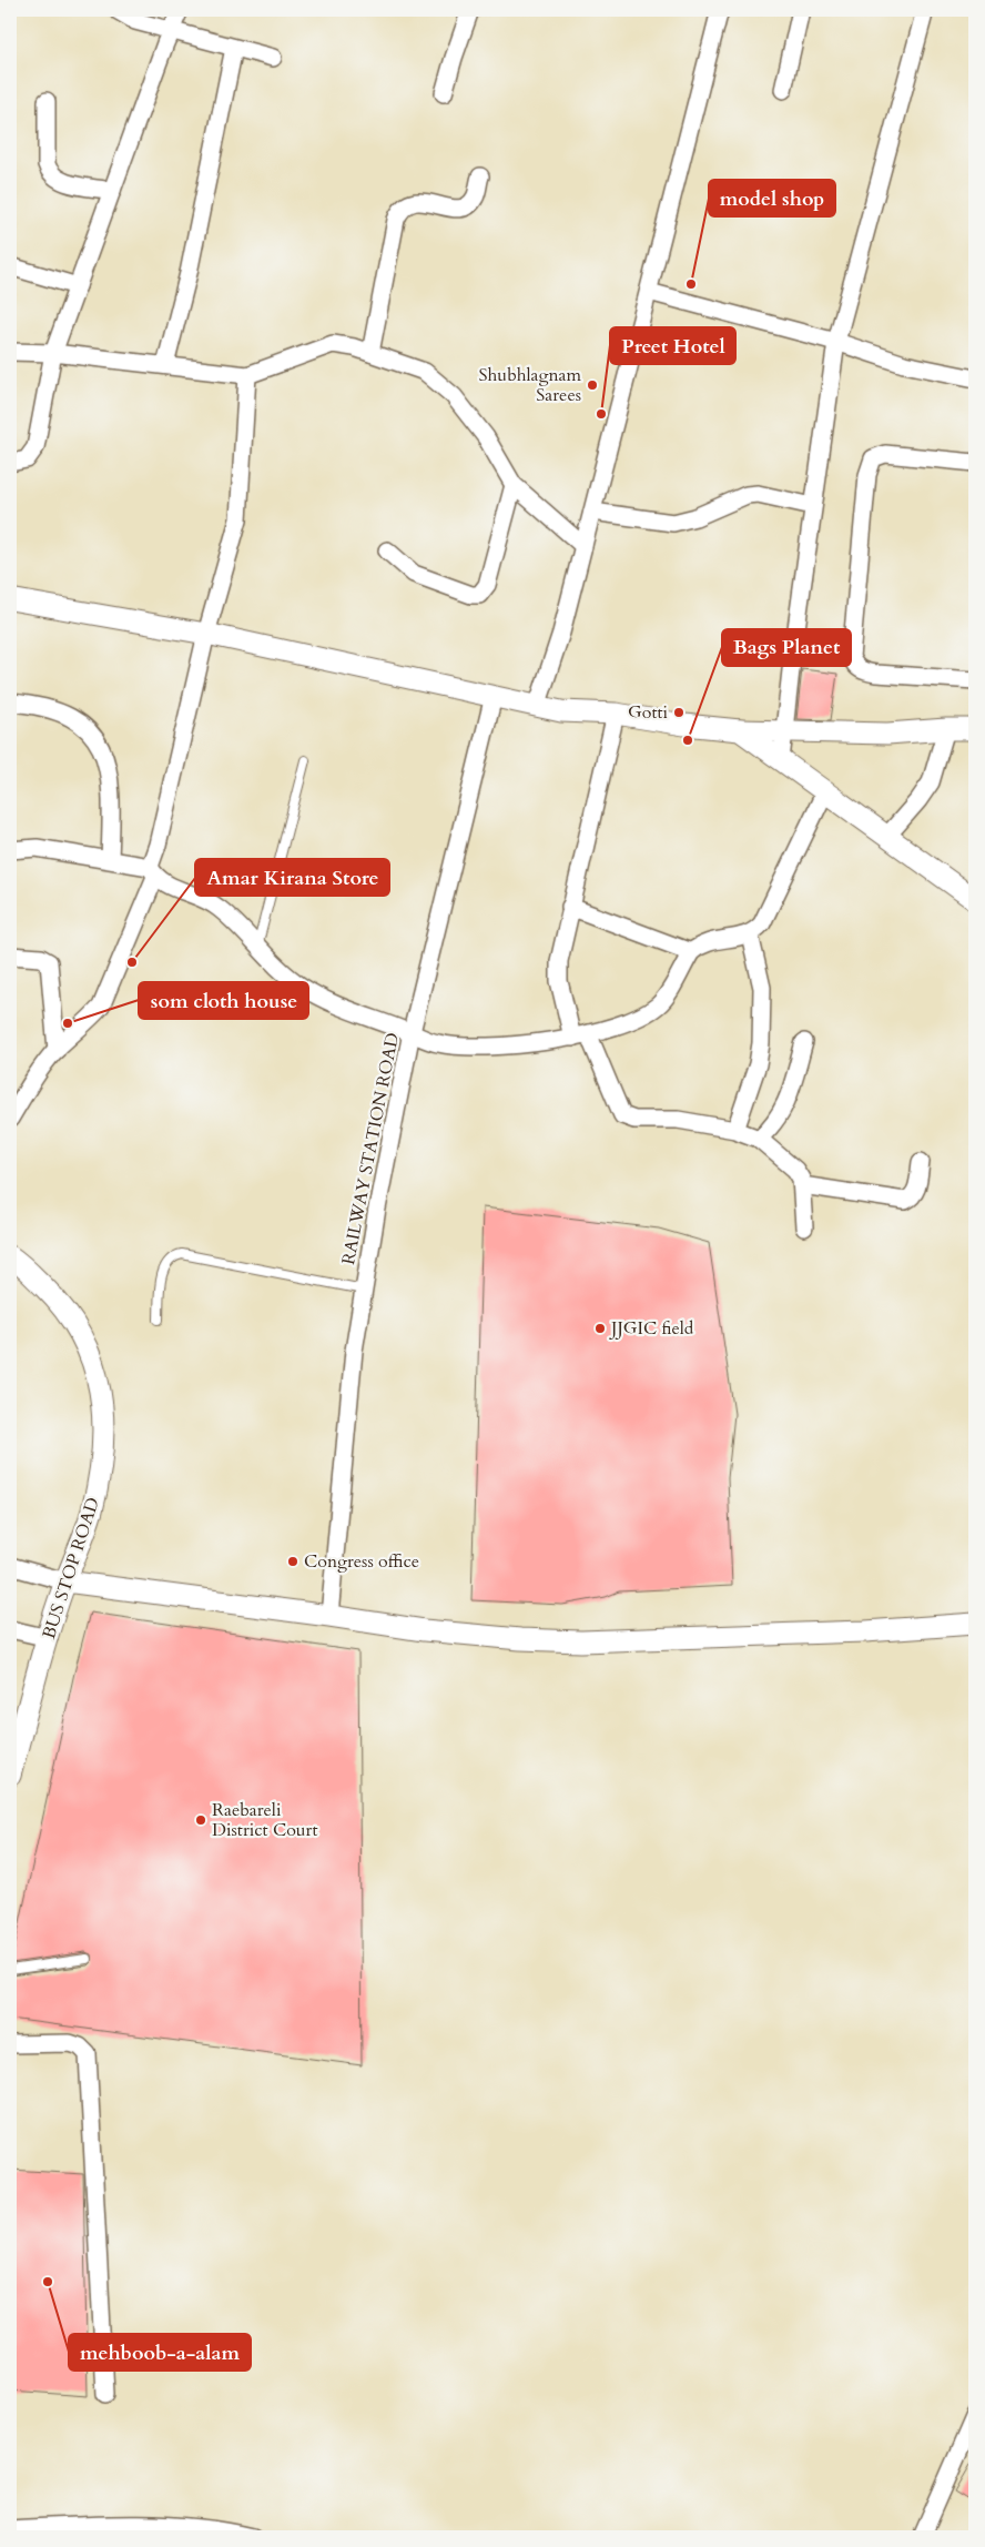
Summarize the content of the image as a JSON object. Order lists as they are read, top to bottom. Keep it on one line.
{"streets":{"street":["RAILWAY STATION ROAD","BUS STOP ROAD"]},"places":["model shop","Shubhlagnam Sarees","Preet Hotel","Gotti","Bags Planet","Amar Kirana Store","som cloth house","JJGIC field","Congress office","Raebareli District Court","mehboob-a-alam"]}
